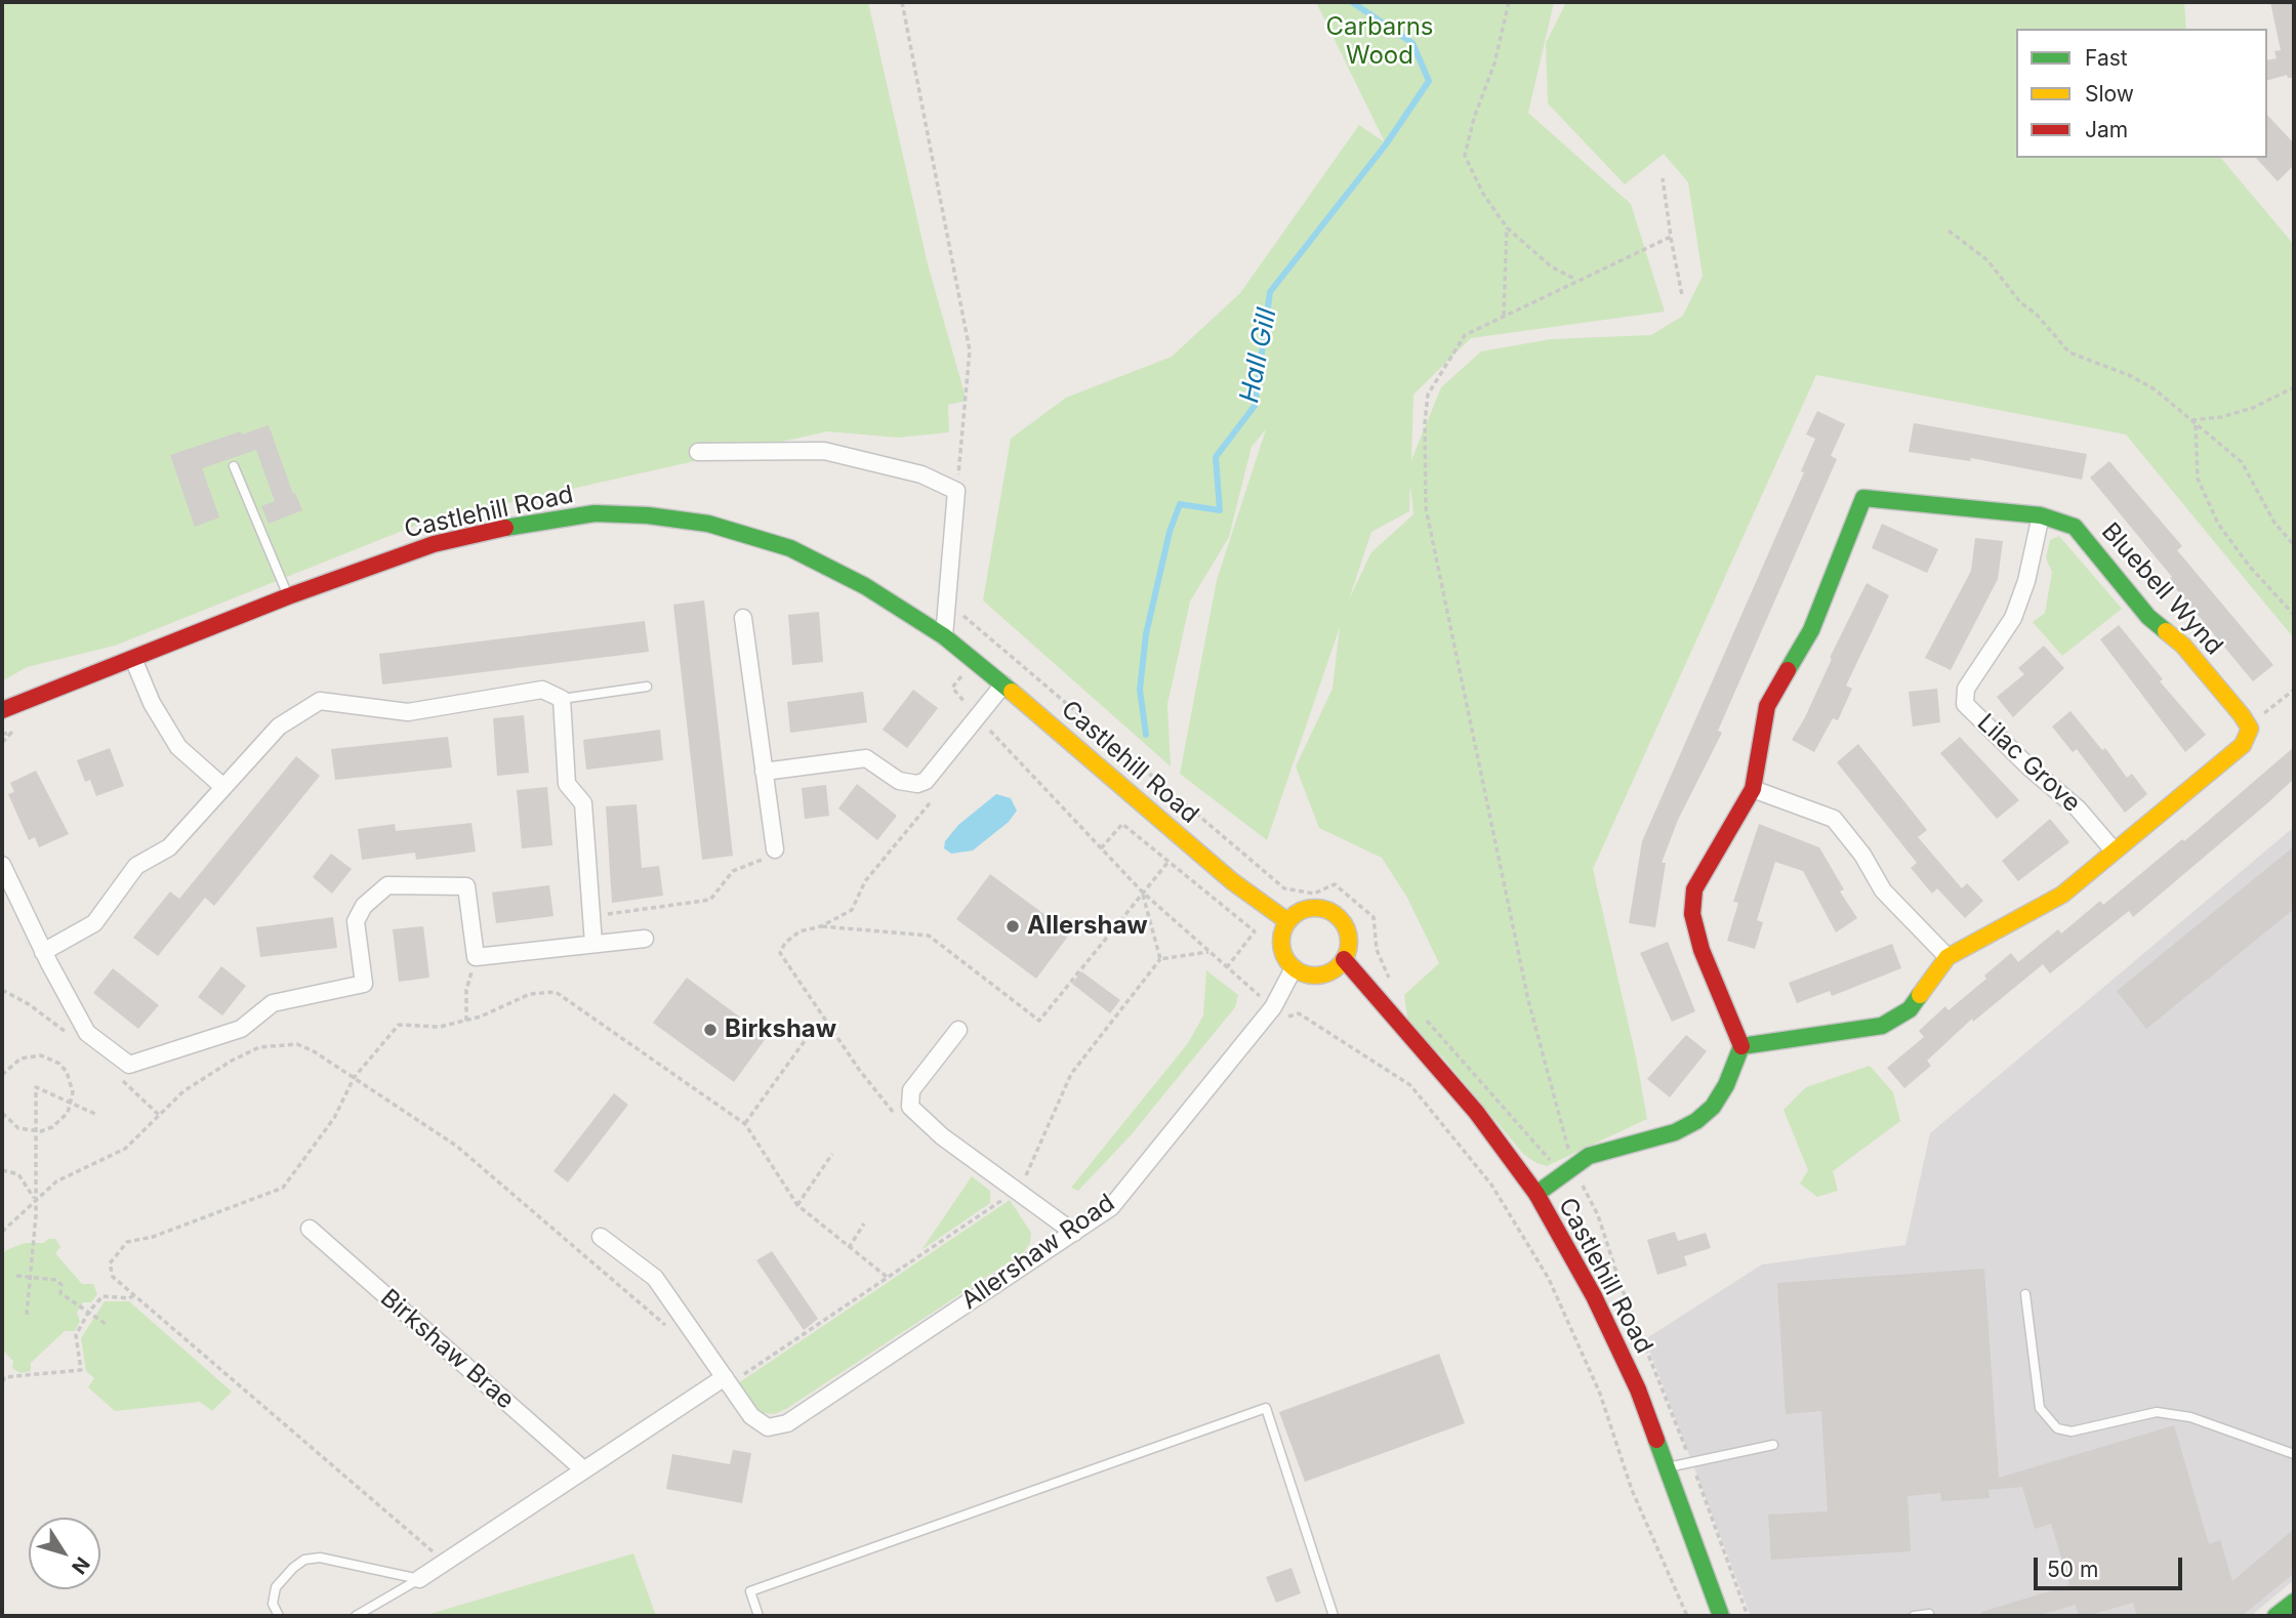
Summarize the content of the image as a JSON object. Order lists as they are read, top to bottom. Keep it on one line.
{"streets":{"main road":["Castlehill Road","Bluebell Wynd"],"street":["Lilac Grove","Allershaw Road","Birkshaw Brae"]},"crossings":[["Castlehill Road","Allershaw Road"],["Bluebell Wynd","Lilac Grove"]],"water":["Hall Gill"],"parks":["Carbarns Wood"],"places":["Allershaw","Birkshaw"],"legend":["Fast","Slow","Jam"],"scale_bar":"50 m","north":"bottom right"}
